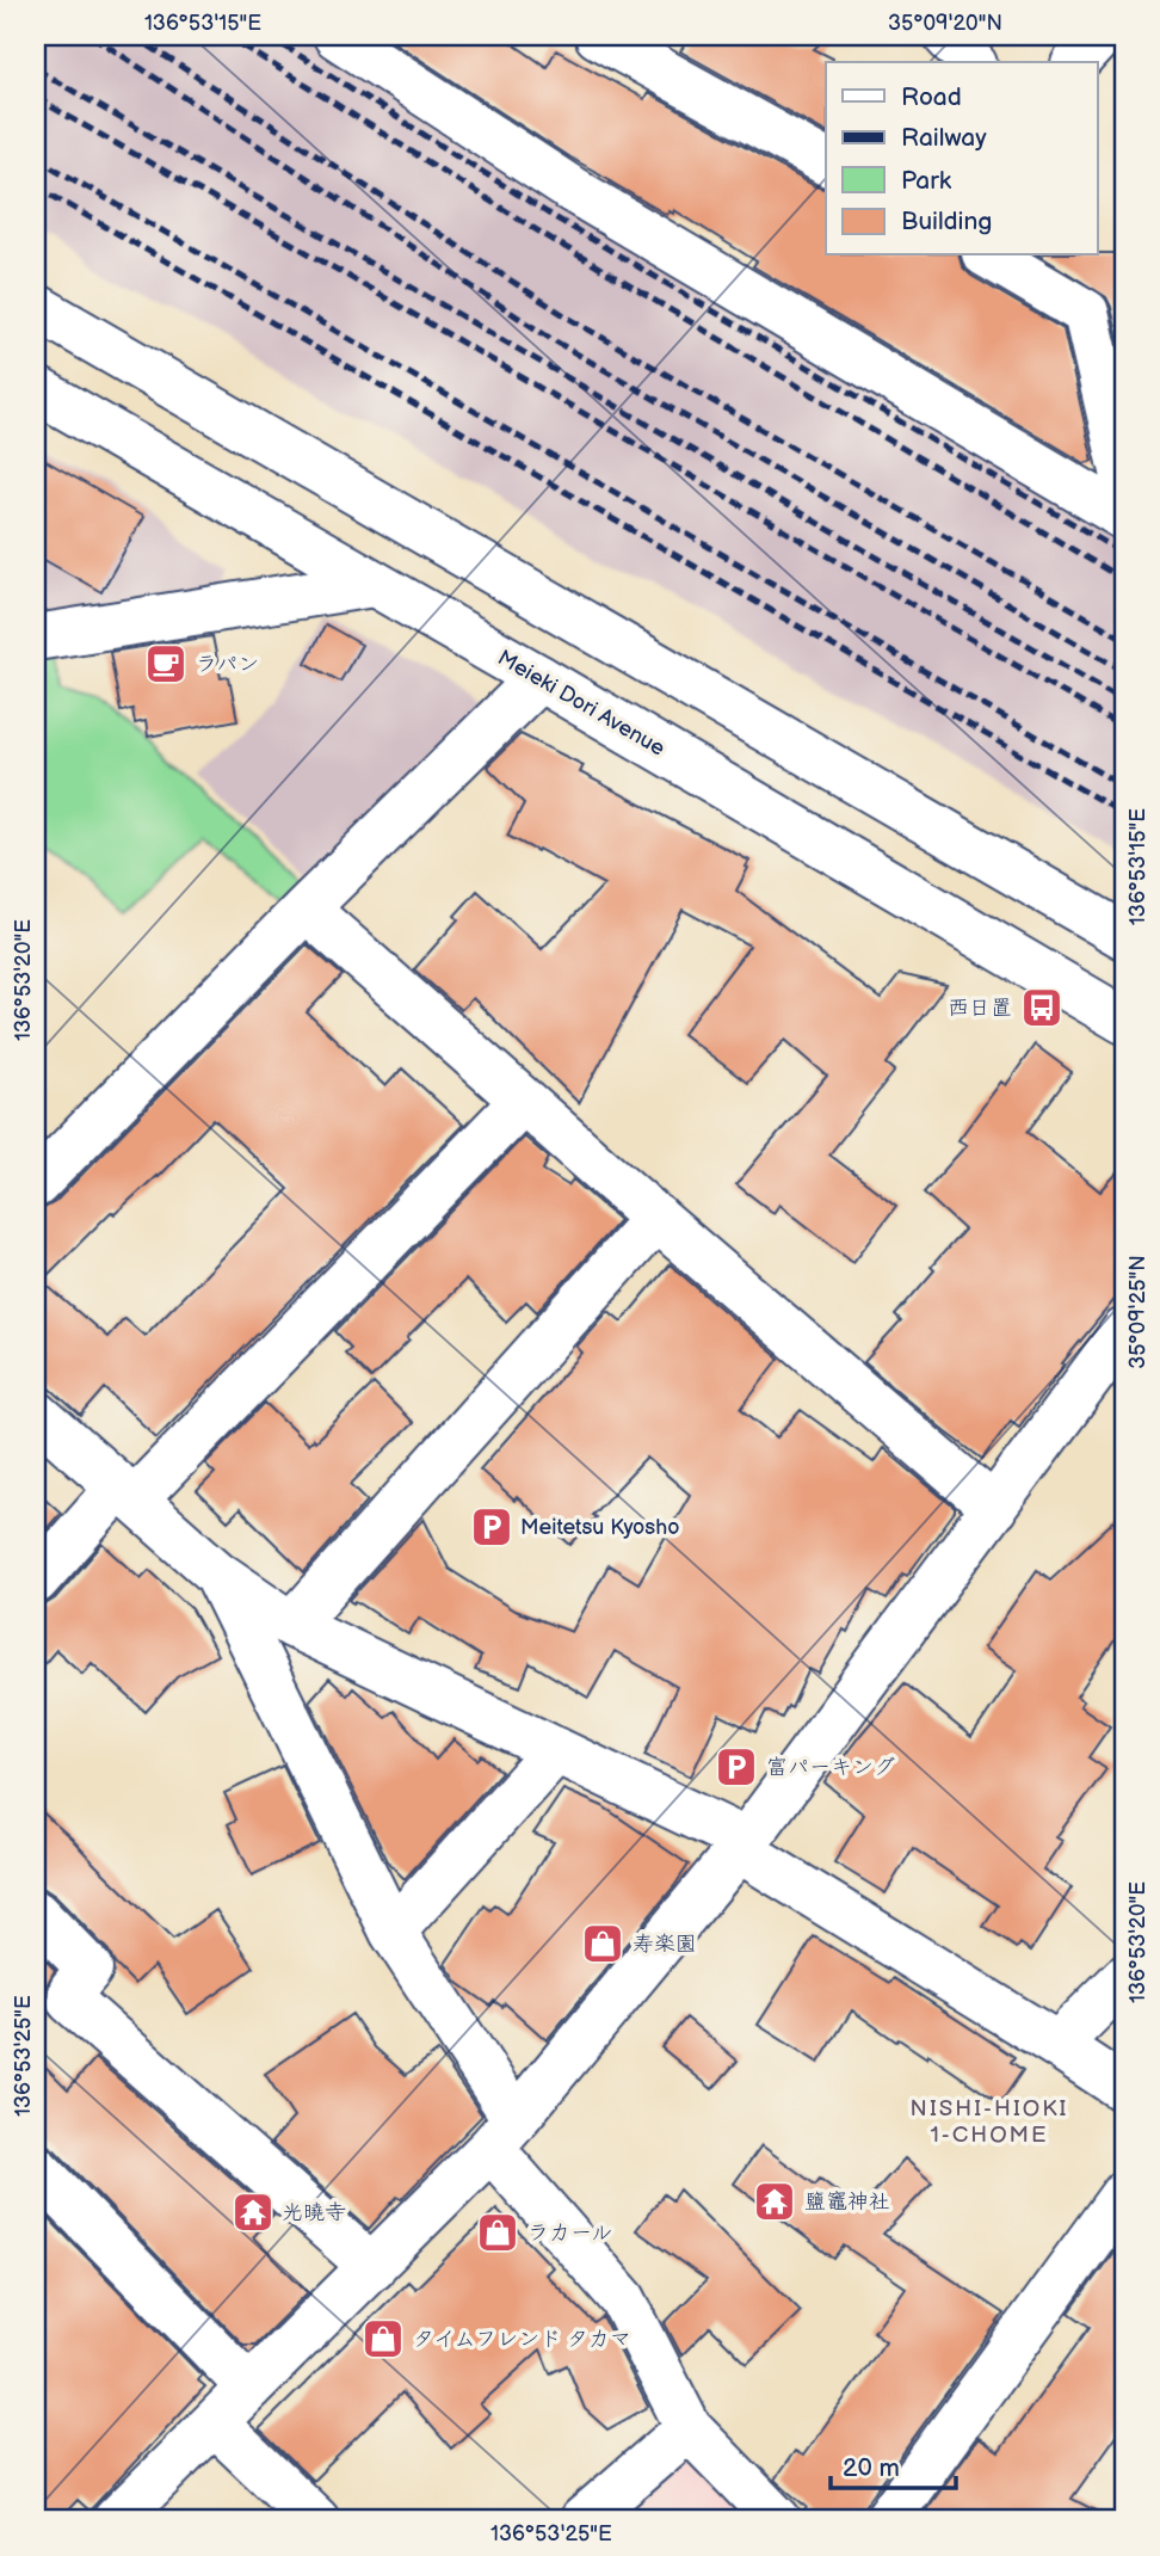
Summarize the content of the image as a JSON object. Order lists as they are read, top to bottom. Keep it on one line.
{"streets":{"street":["Meieki Dori Avenue"]},"districts":["NISHI-HIOKI 1-CHOME"],"places":{"cafe":["ラパン"],"bus stop":["西日置"],"parking":["Meitetsu Kyosho","富パーキング"],"shop":["寿楽園","ラカール","タイムフレンド タカマ"],"temple":["鹽竈神社","光曉寺"]},"legend":["Road","Railway","Park","Building"],"scale_bar":"20 m","coordinates":["136°53'15\"E","35°09'20\"N","136°53'20\"E","35°09'25\"N","136°53'25\"E"]}
